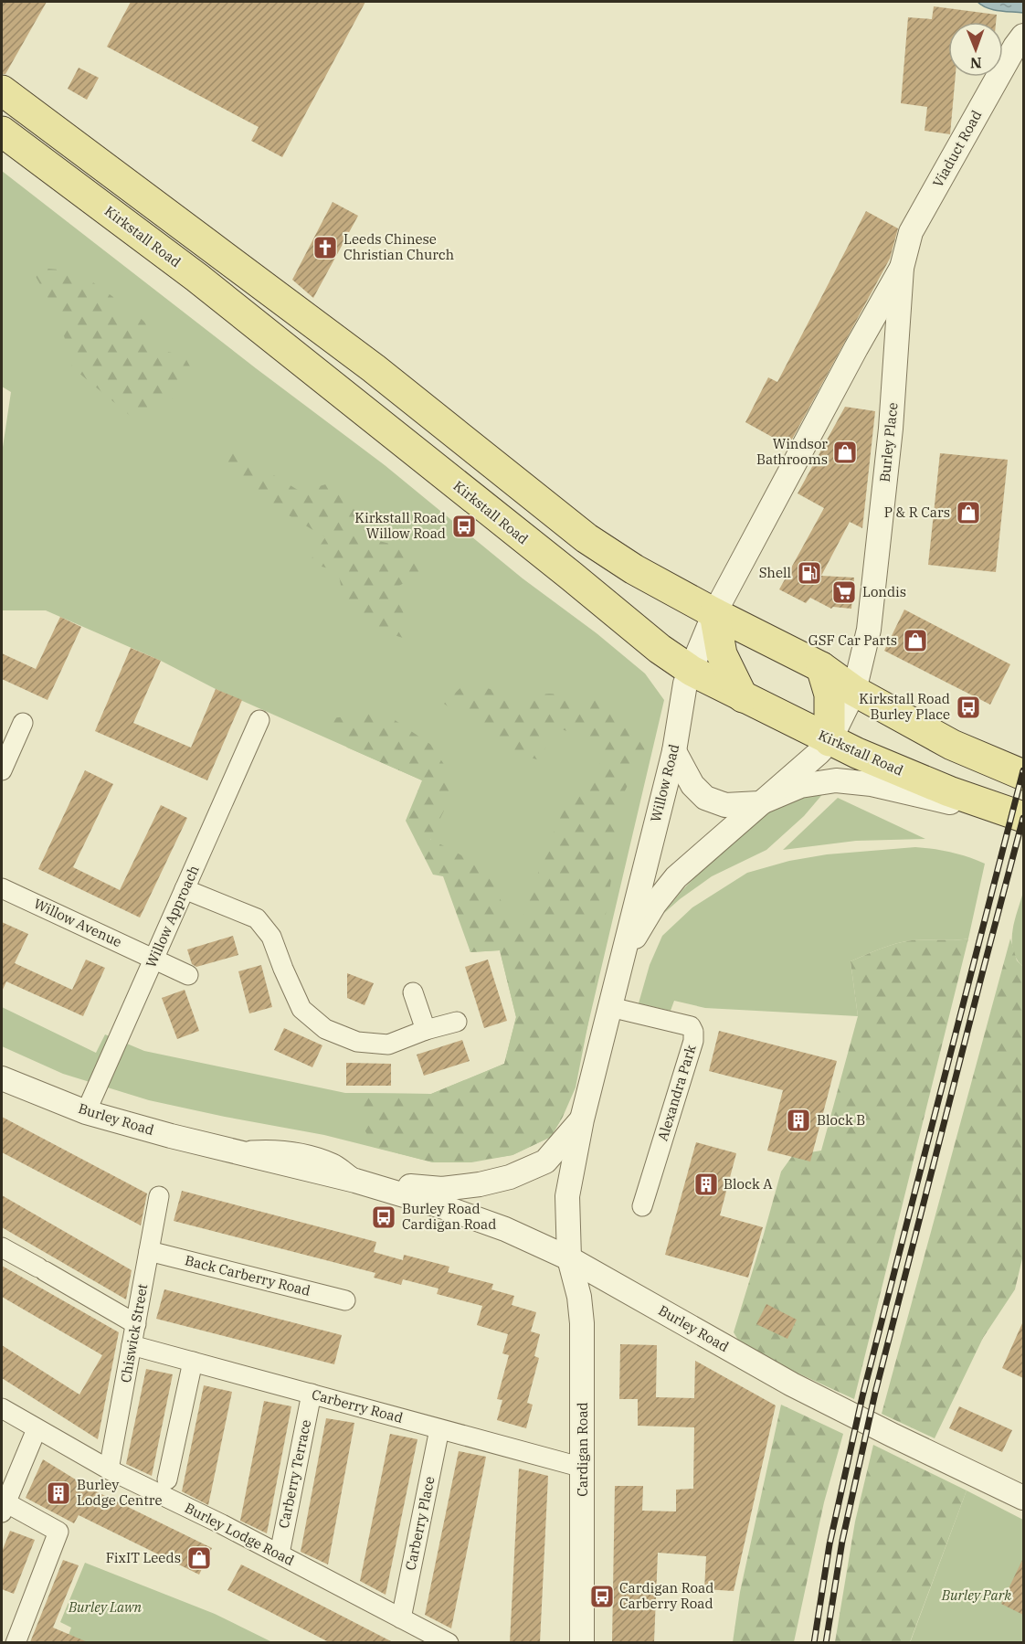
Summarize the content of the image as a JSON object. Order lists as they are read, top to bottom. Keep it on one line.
{"streets":{"main road":["Kirkstall Road"],"street":["Viaduct Road","Burley Place","Willow Road","Willow Approach","Willow Avenue","Alexandra Park","Burley Road","Back Carberry Road","Chiswick Street","Carberry Road","Cardigan Road","Carberry Terrace","Carberry Place","Burley Lodge Road"]},"crossings":[["Viaduct Road","Burley Place"],["Kirkstall Road","Burley Place"],["Kirkstall Road","Willow Road"],["Burley Place","Willow Road"],["Willow Road","Alexandra Park"],["Willow Road","Burley Road"],["Willow Road","Cardigan Road"],["Willow Approach","Willow Avenue"],["Willow Approach","Burley Road"],["Burley Road","Cardigan Road"],["Back Carberry Road","Chiswick Street"],["Chiswick Street","Carberry Road"],["Chiswick Street","Burley Lodge Road"],["Carberry Road","Cardigan Road"],["Carberry Road","Carberry Terrace"],["Carberry Road","Carberry Place"],["Carberry Terrace","Burley Lodge Road"],["Carberry Place","Burley Lodge Road"]],"parks":["Burley Park","Burley Lawn"],"places":{"church":["Leeds Chinese Christian Church"],"shop":["Windsor Bathrooms","P & R Cars","GSF Car Parts","FixIT Leeds"],"bus stop":["Kirkstall Road Willow Road","Kirkstall Road Burley Place","Burley Road Cardigan Road","Cardigan Road Carberry Road"],"fuel station":["Shell"],"supermarket":["Londis"],"building":["Block B","Block A","Burley Lodge Centre"]},"north":"bottom"}
